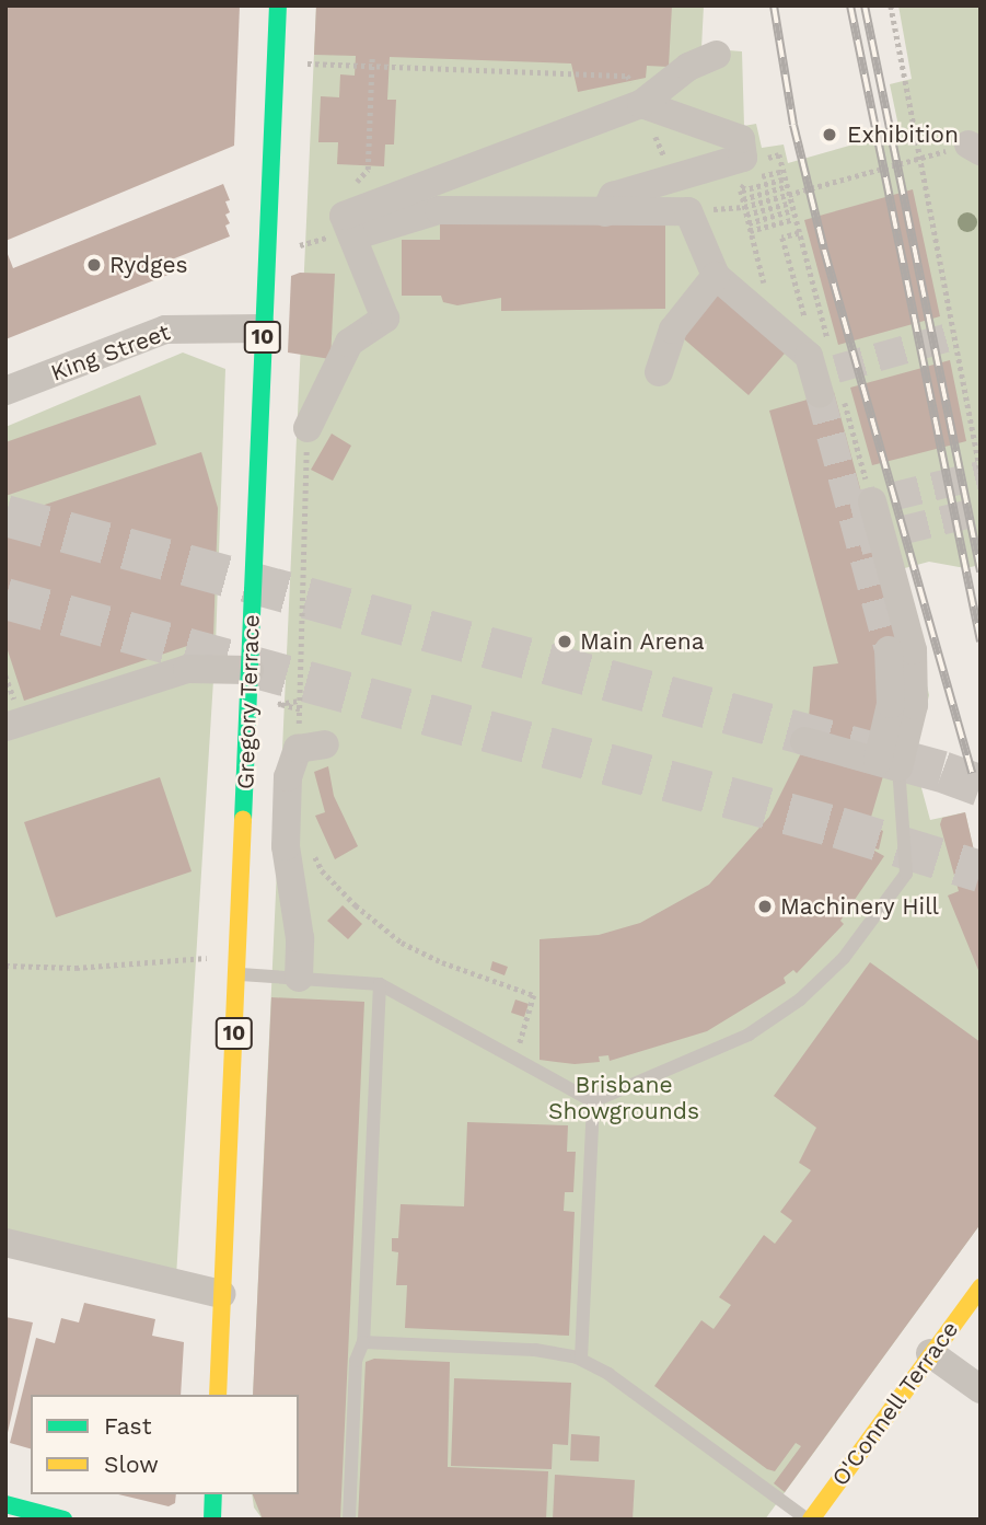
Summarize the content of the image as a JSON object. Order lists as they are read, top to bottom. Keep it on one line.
{"streets":{"main road":["10","Gregory Terrace","O'Connell Terrace"],"street":["King Street"]},"crossings":[["King Street","Gregory Terrace"]],"parks":["Brisbane Showgrounds"],"places":["Exhibition","Rydges","Main Arena","Machinery Hill"],"legend":["Fast","Slow"]}
